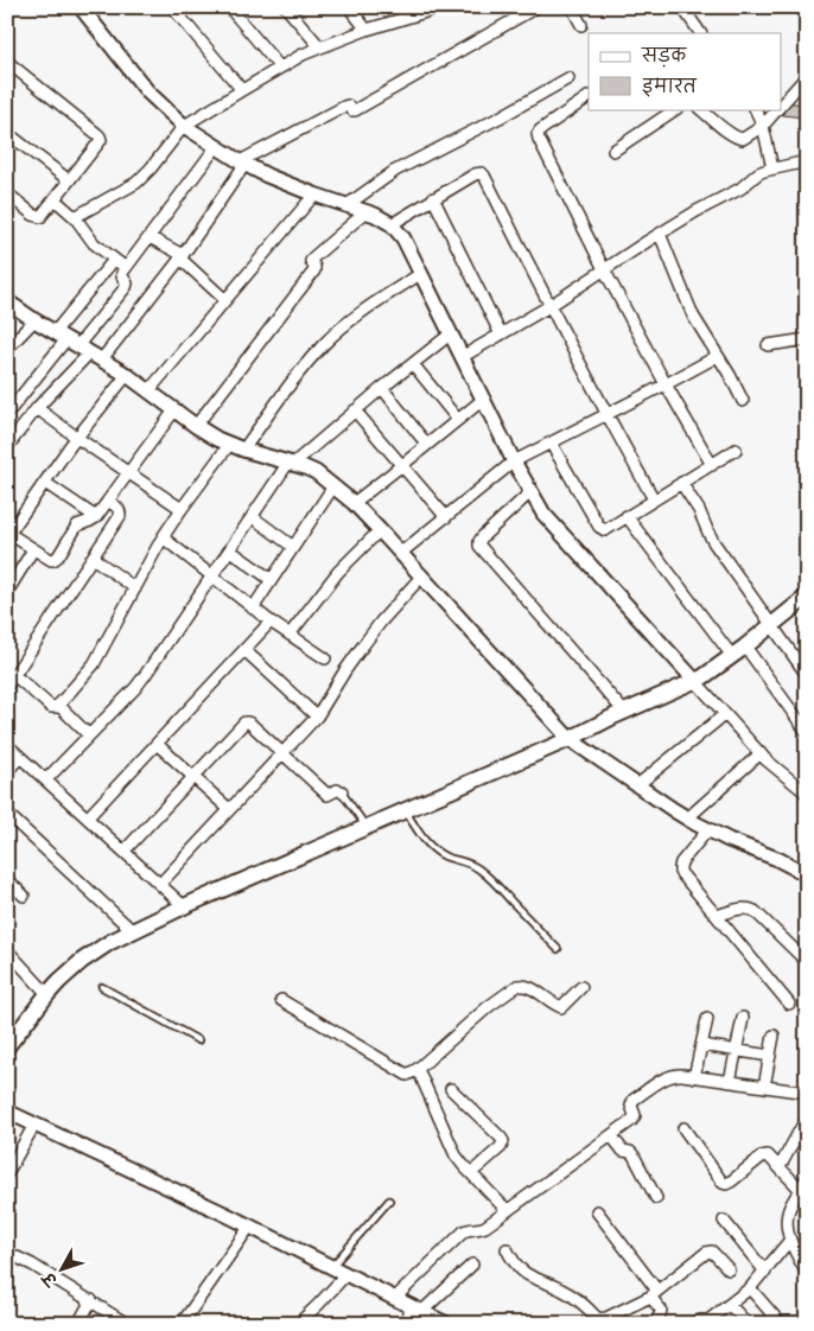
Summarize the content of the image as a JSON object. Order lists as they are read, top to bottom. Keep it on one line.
{"legend":["सड़क","इमारत"],"north":"bottom left"}
